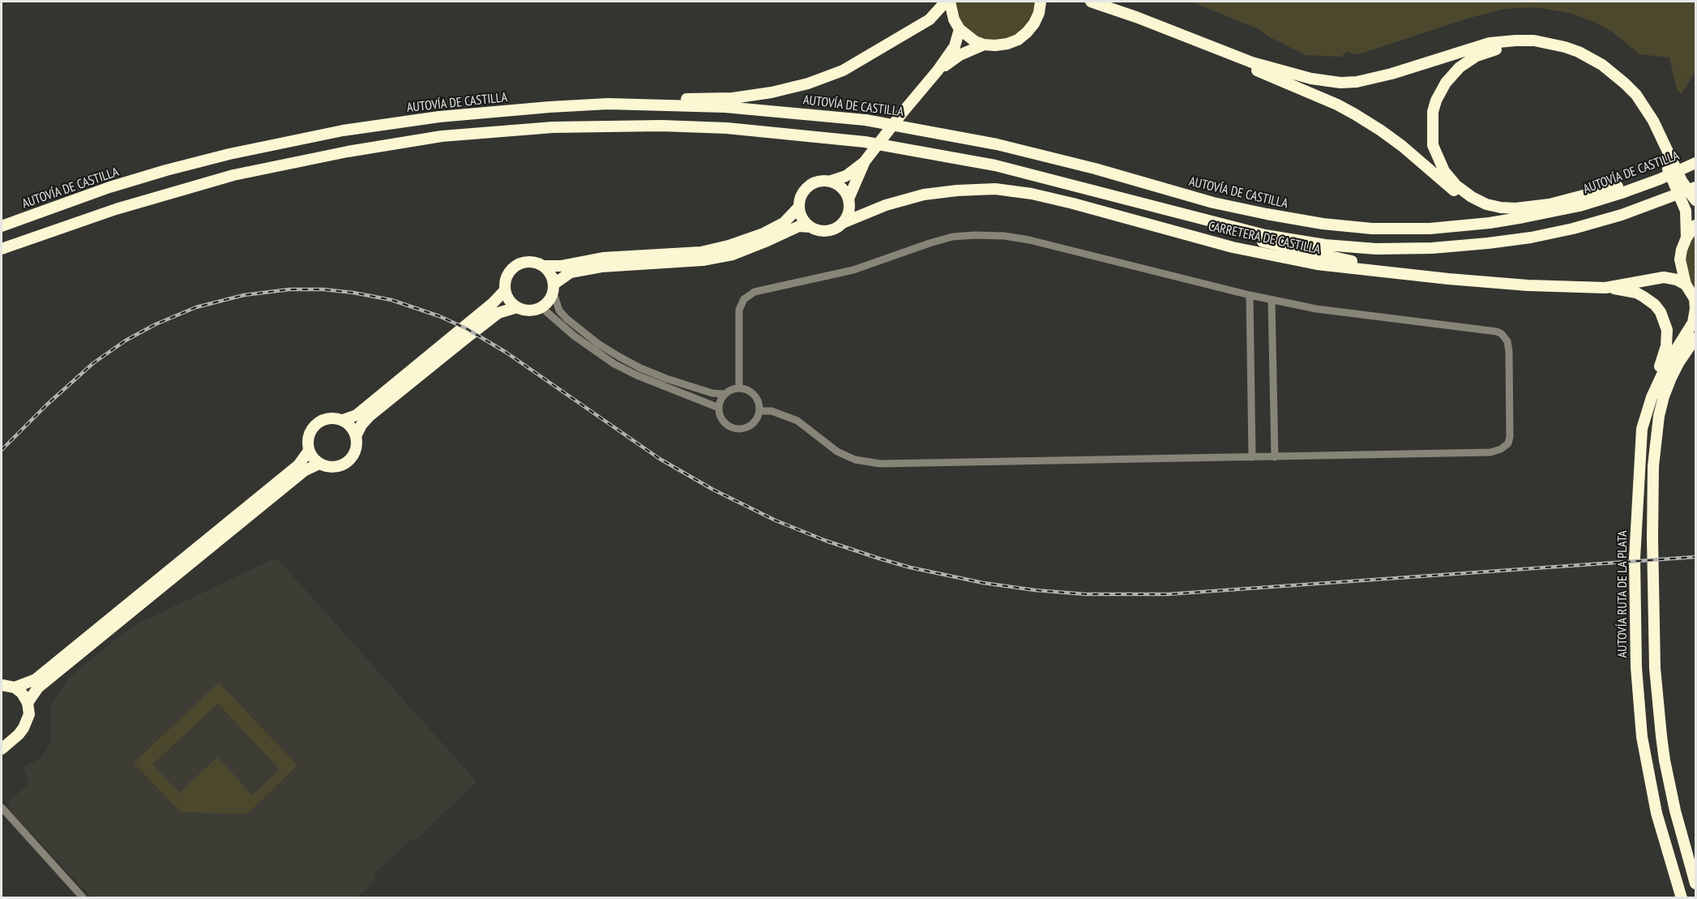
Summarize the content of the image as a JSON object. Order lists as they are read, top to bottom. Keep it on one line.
{"streets":{"highway":["AUTOVÍA DE CASTILLA","CARRETERA DE CASTILLA","AUTOVÍA RUTA DE LA PLATA"]}}
